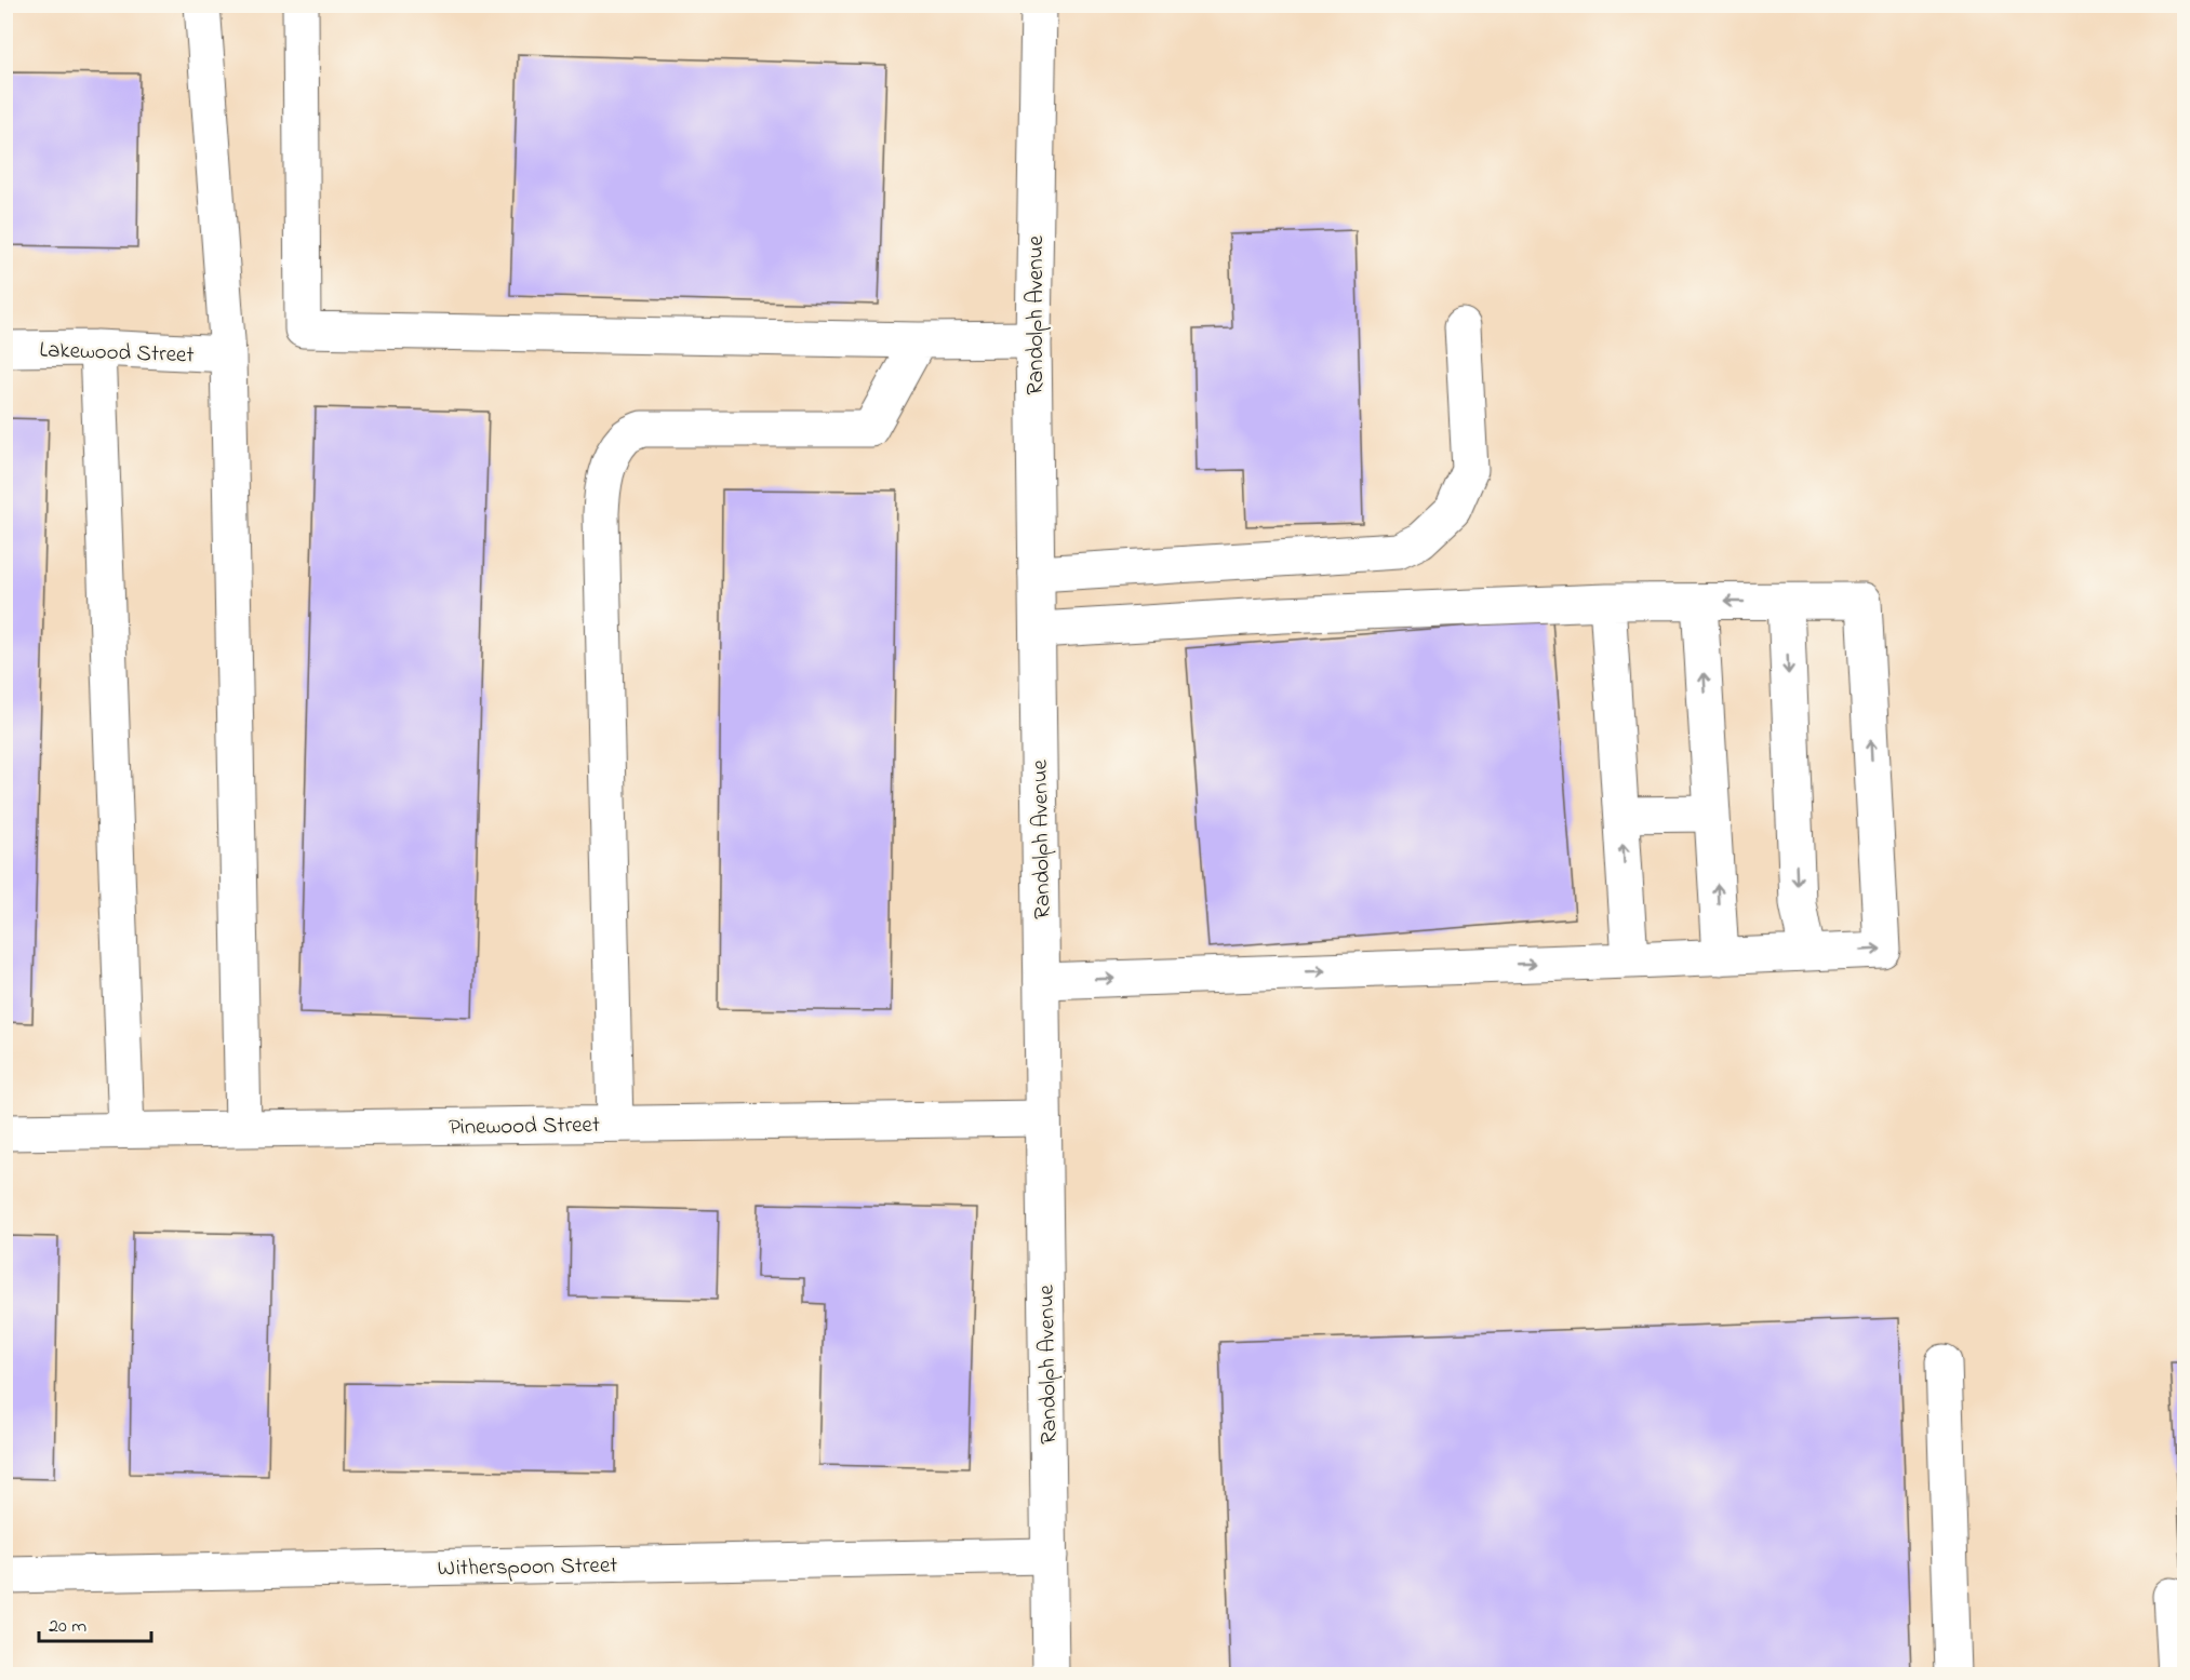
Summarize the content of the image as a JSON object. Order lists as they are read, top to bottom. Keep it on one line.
{"streets":{"street":["Randolph Avenue","Lakewood Street","Pinewood Street","Witherspoon Street"]},"crossings":[["Randolph Avenue","Pinewood Street"],["Randolph Avenue","Witherspoon Street"]],"scale_bar":"20 m"}
